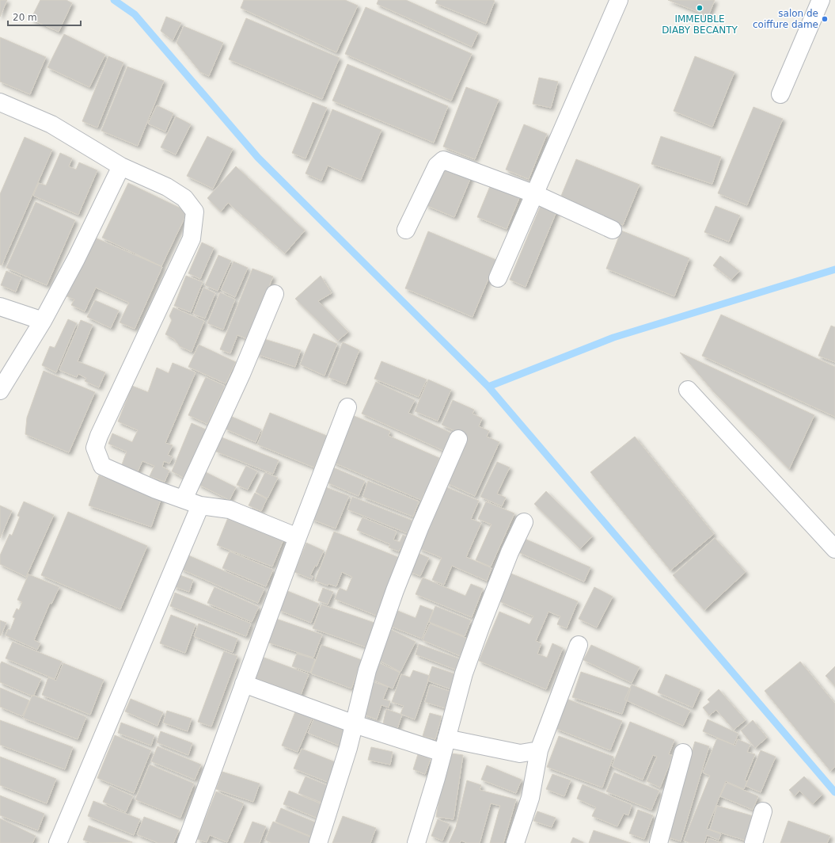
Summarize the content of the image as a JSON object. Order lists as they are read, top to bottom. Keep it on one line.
{"places":["IMMEUBLE DIABY BECANTY","salon de coiffure dame"],"scale_bar":"20 m"}
